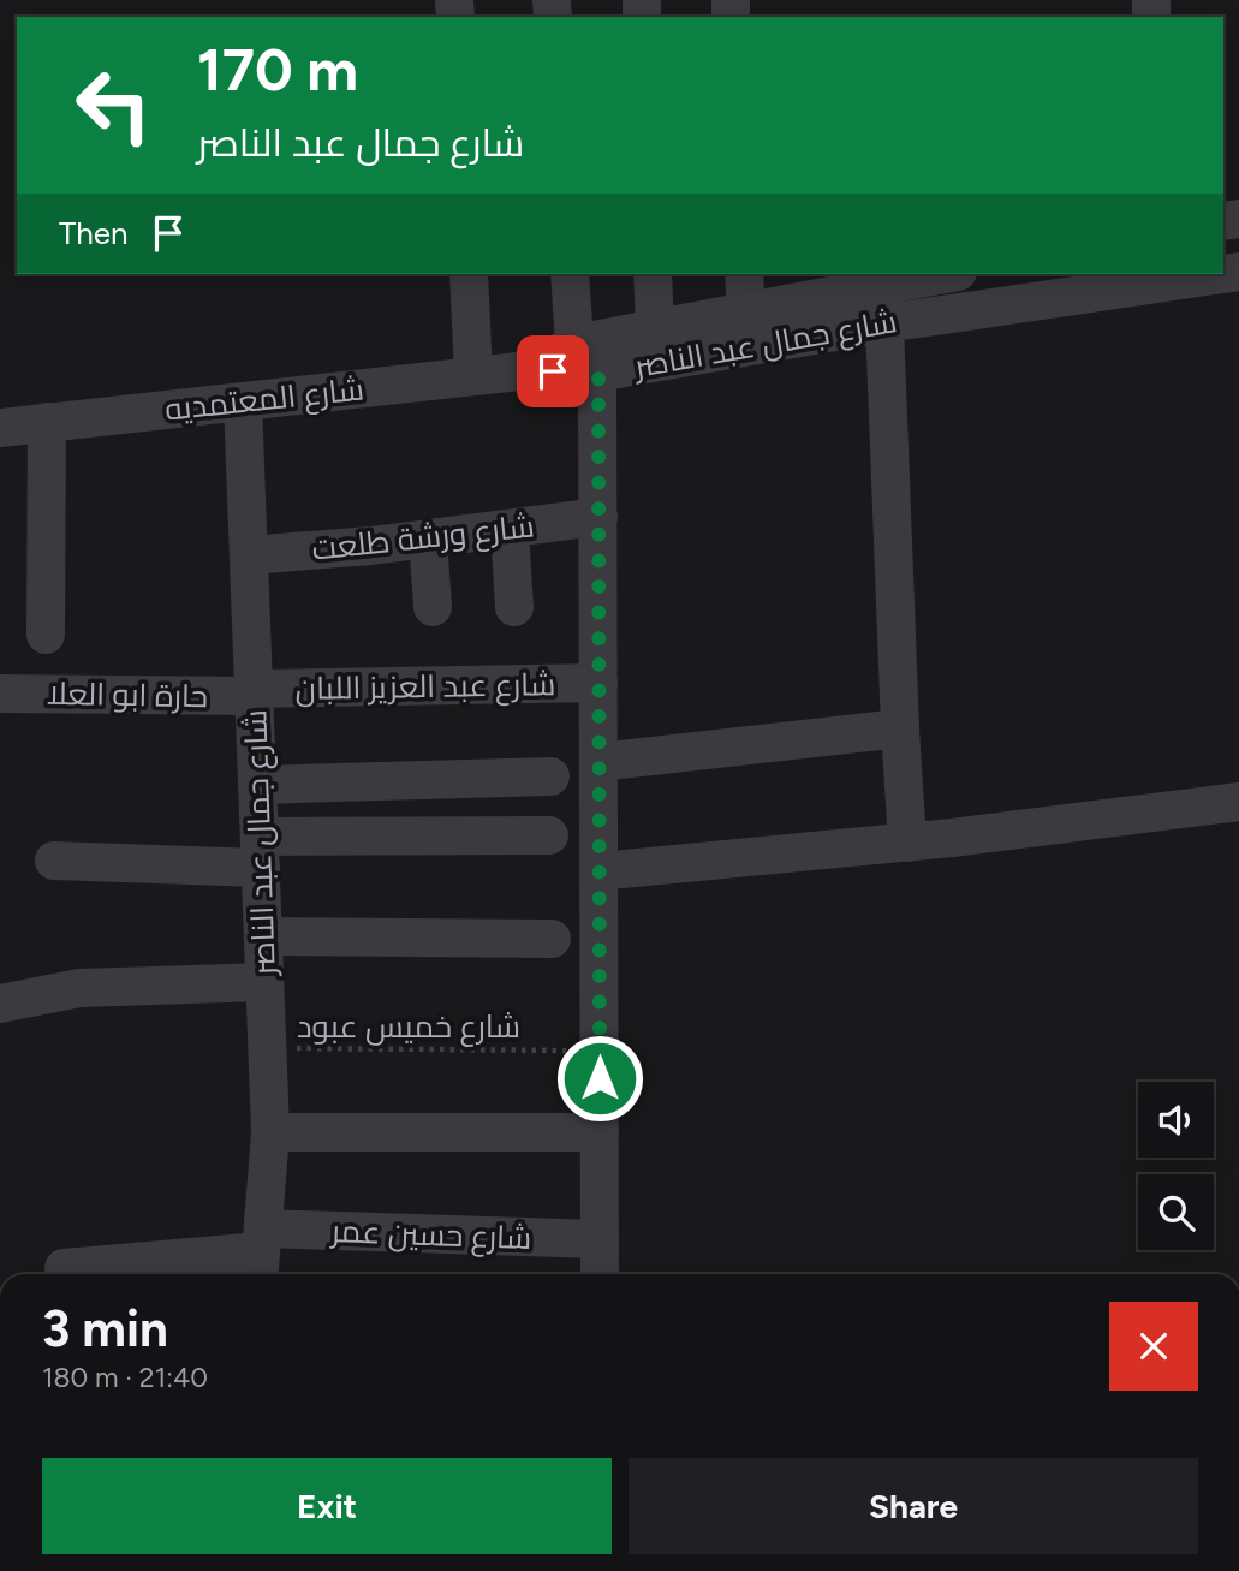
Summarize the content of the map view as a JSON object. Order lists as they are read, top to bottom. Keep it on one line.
{"streets":{"street":["شارع جمال عبد الناصر","شارع المعتمديه","شارع ورشة طلعت","شارع عبد العزيز اللبان","حارة ابو العلا","شارع حسين عمر"],"path":["شارع خميس عبود"]},"crossings":[["شارع جمال عبد الناصر","شارع المعتمديه"],["شارع جمال عبد الناصر","شارع ورشة طلعت"],["شارع جمال عبد الناصر","شارع عبد العزيز اللبان"],["شارع جمال عبد الناصر","حارة ابو العلا"],["شارع جمال عبد الناصر","شارع خميس عبود"],["شارع جمال عبد الناصر","شارع حسين عمر"],["شارع عبد العزيز اللبان","حارة ابو العلا"]],"page":{"turn":["170 m","شارع جمال عبد الناصر"],"then":"Then","heading":["3 min","180 m · 21:40"],"buttons":["Exit","Share"]}}
